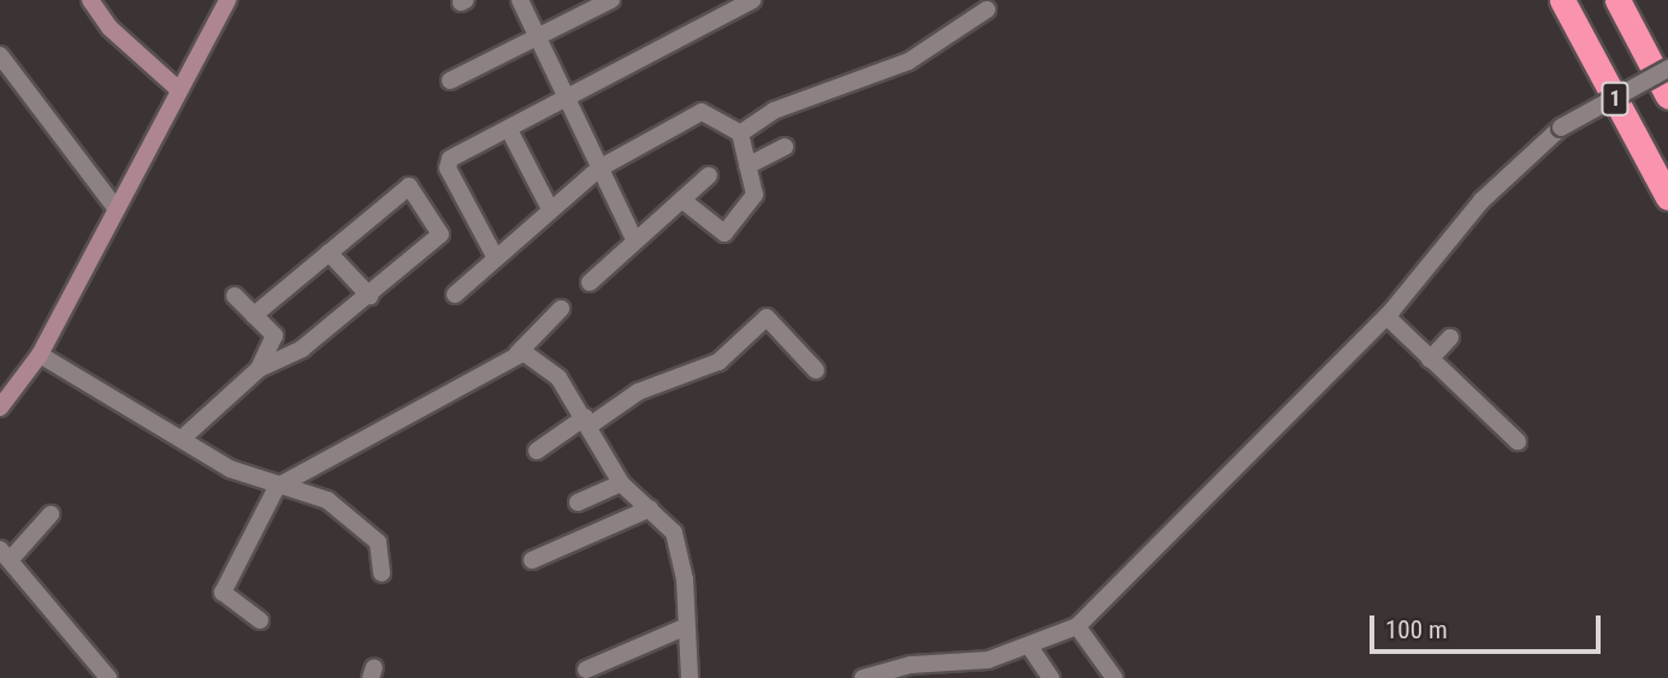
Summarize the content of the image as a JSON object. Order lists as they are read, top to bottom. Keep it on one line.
{"streets":{"highway":["1"]},"scale_bar":"100 m"}
